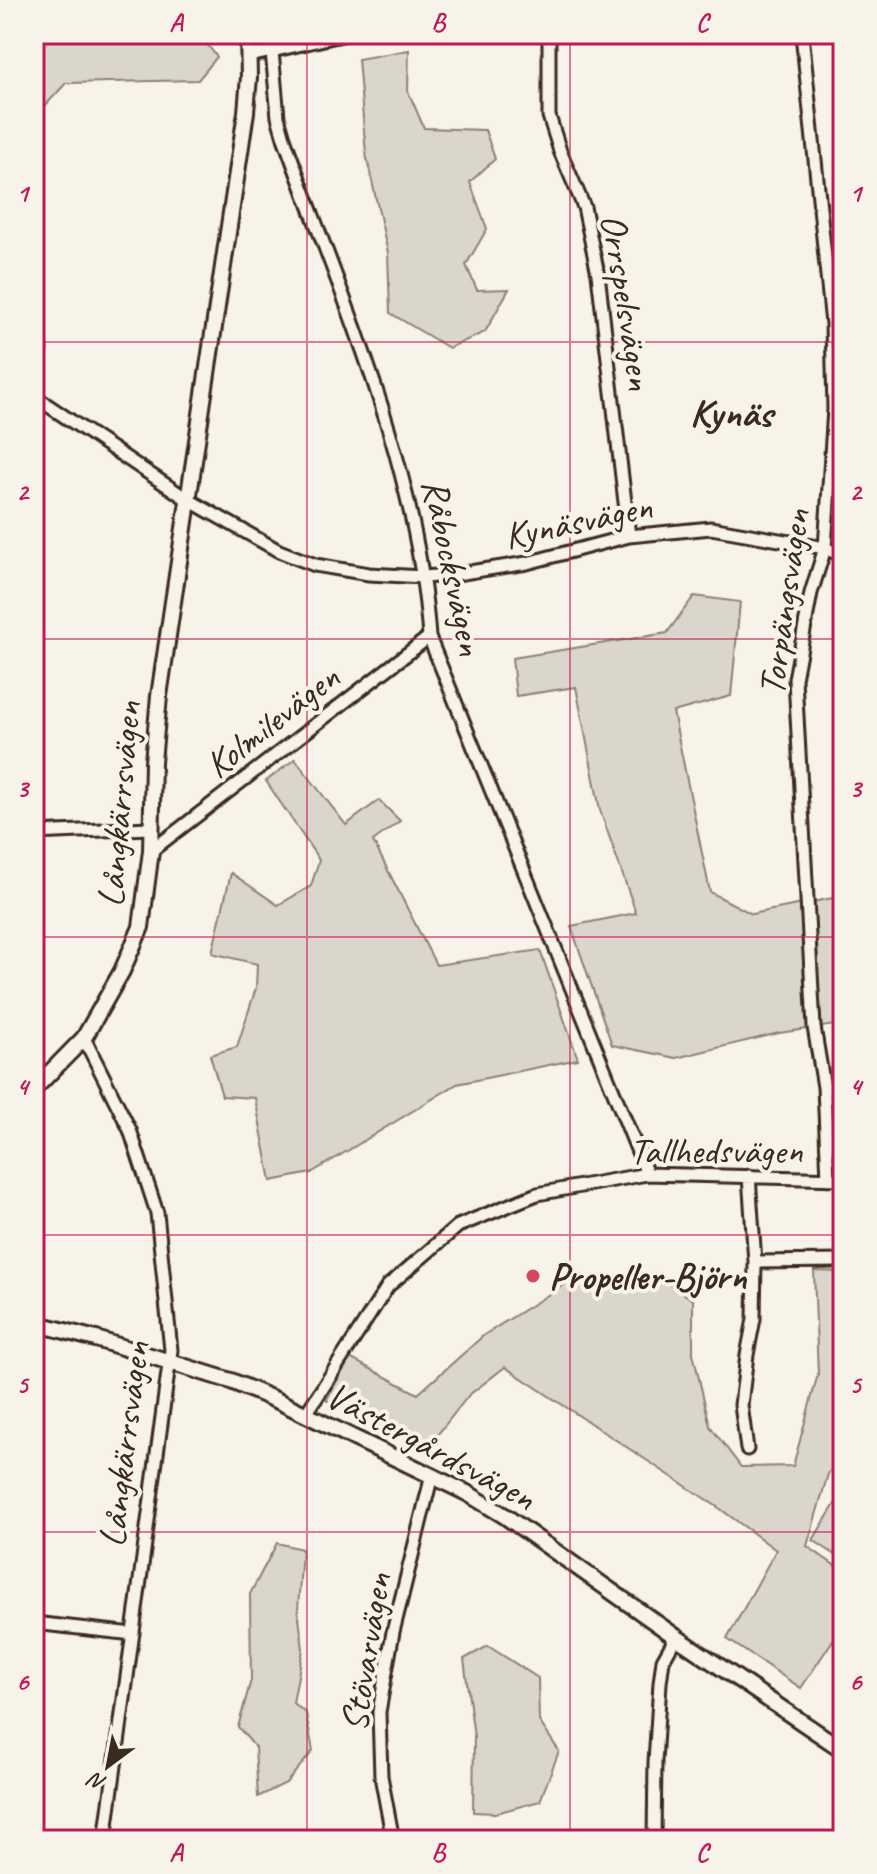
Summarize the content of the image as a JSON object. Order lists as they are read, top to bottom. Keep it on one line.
{"streets":{"street":["Orrspelsvägen","Kynäsvägen","Råbocksvägen","Torpängsvägen","Kolmilevägen","Långkärrsvägen","Tallhedsvägen","Västergårdsvägen","Stövarvägen"]},"crossings":[["Orrspelsvägen","Kynäsvägen"],["Kynäsvägen","Råbocksvägen"],["Kynäsvägen","Torpängsvägen"],["Kynäsvägen","Långkärrsvägen"],["Råbocksvägen","Kolmilevägen"],["Råbocksvägen","Tallhedsvägen"],["Torpängsvägen","Tallhedsvägen"],["Kolmilevägen","Långkärrsvägen"],["Långkärrsvägen","Västergårdsvägen"],["Tallhedsvägen","Västergårdsvägen"],["Västergårdsvägen","Stövarvägen"]],"districts":["Kynäs"],"places":["Propeller-Björn"],"north":"bottom left","grid":{"columns":["A","B","C"],"rows":["1","2","3","4","5","6"]}}
